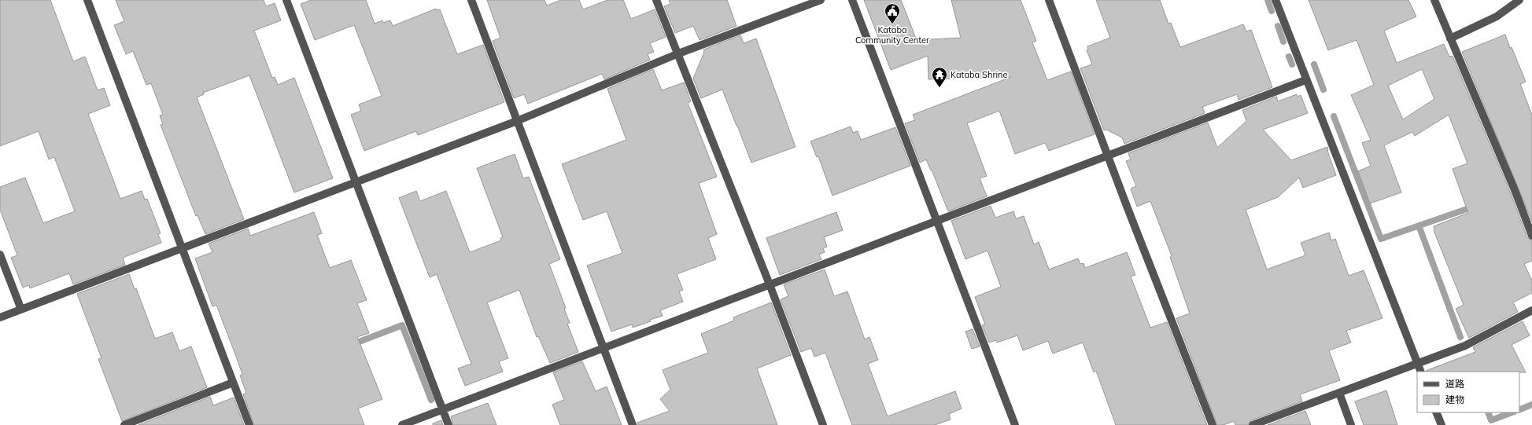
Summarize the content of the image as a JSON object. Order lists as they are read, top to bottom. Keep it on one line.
{"places":{"public building":["Kataba Community Center"],"temple":["Kataba Shrine"]},"legend":["道路","建物"]}
